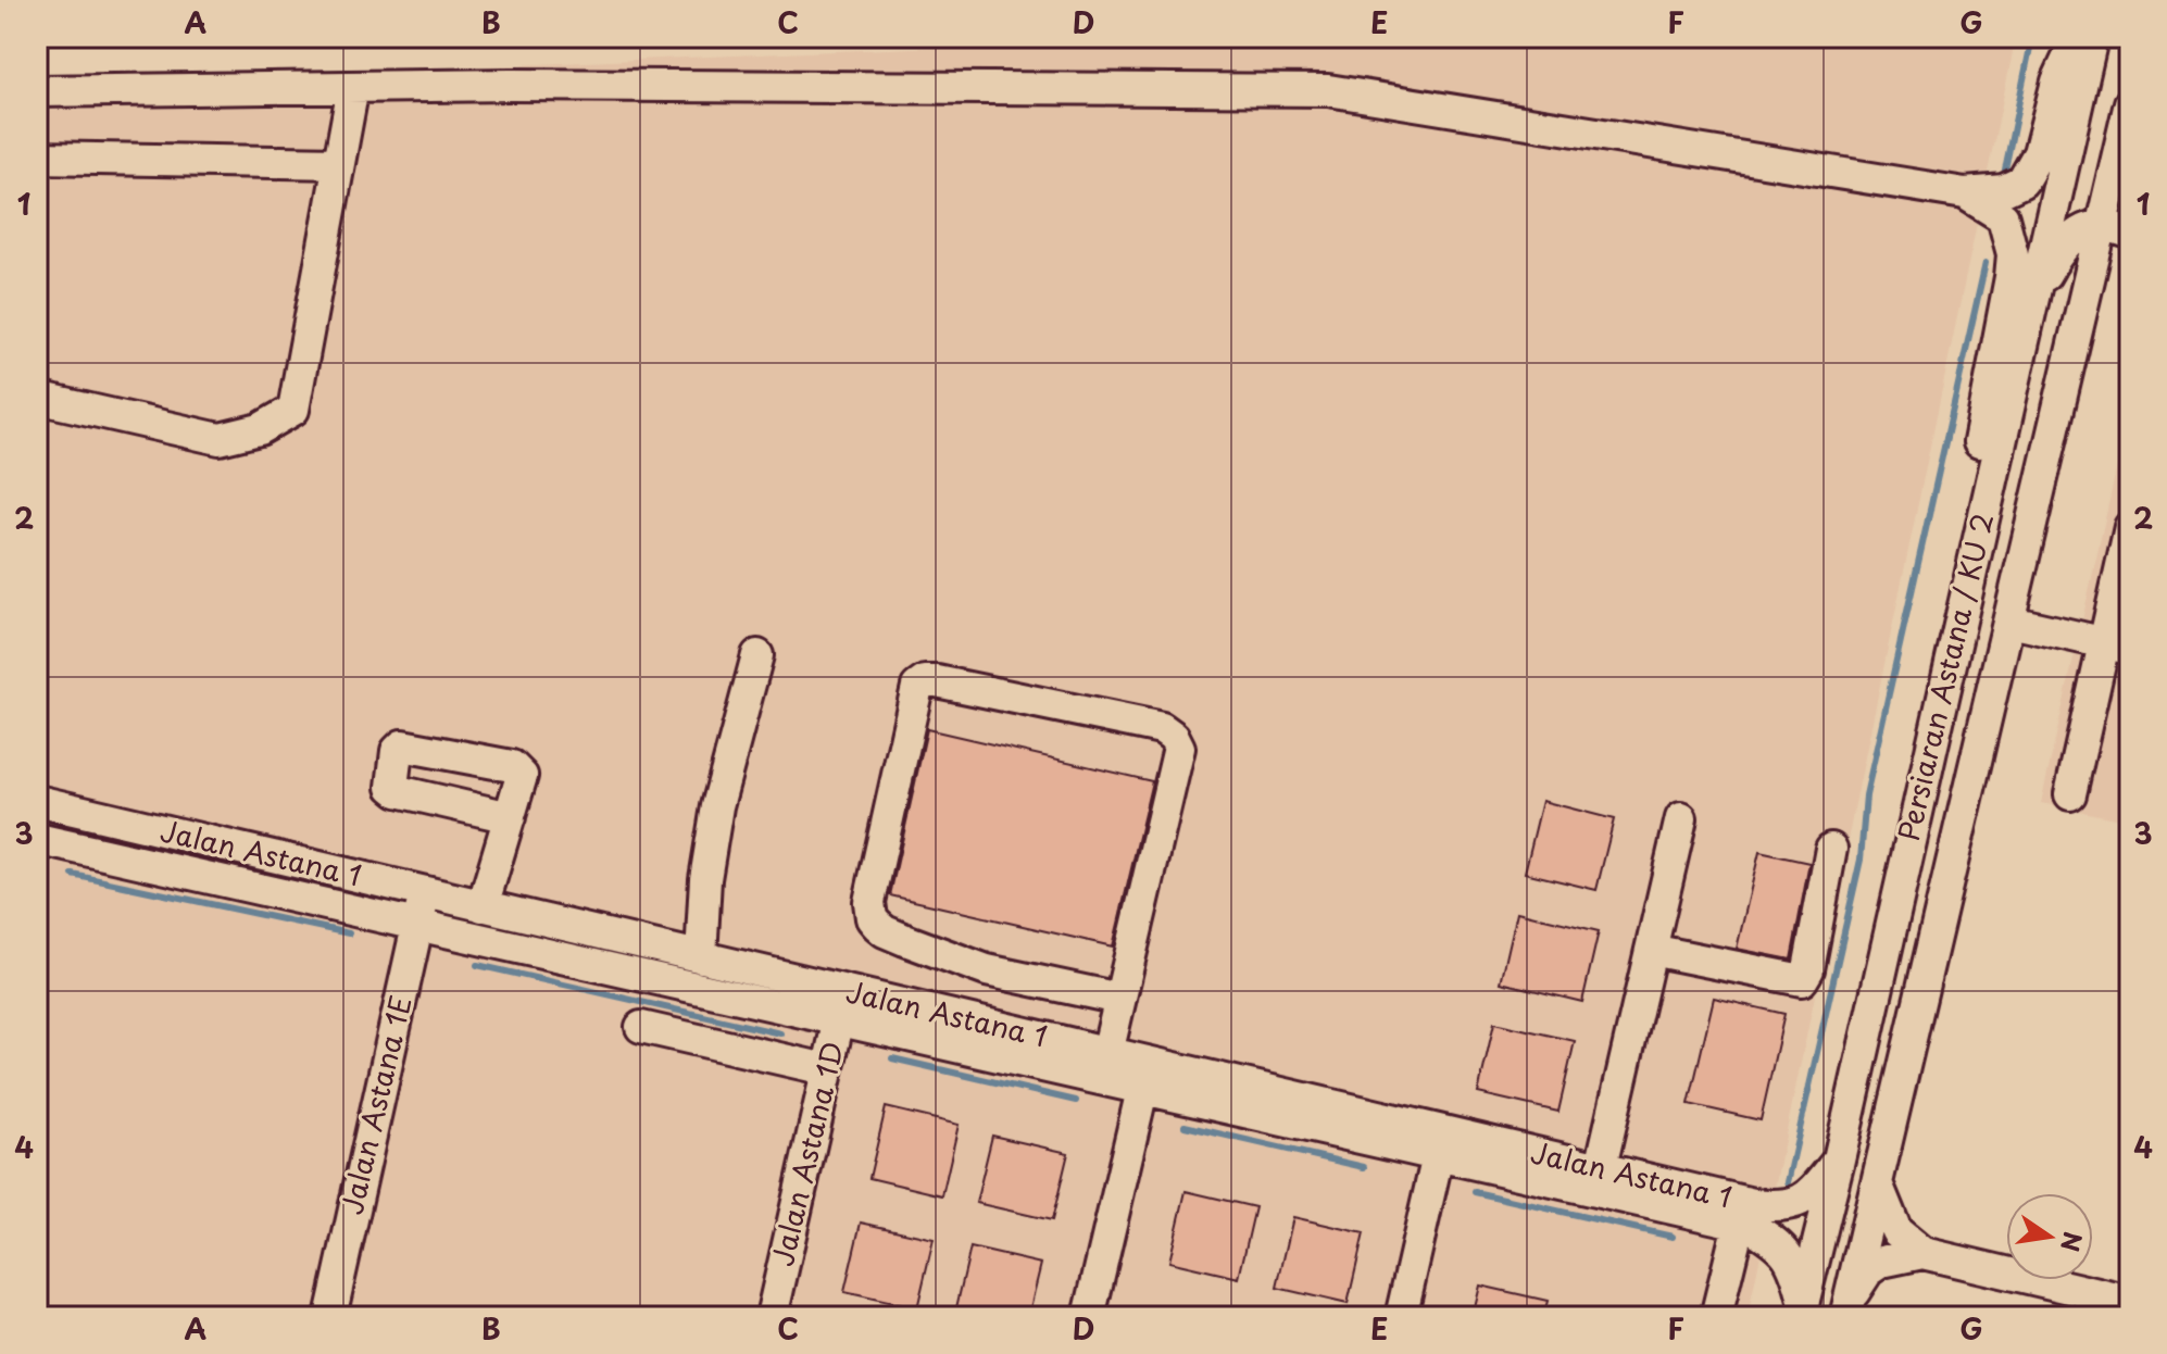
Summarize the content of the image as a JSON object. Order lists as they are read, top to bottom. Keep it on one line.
{"streets":{"street":["Persiaran Astana / KU 2","Jalan Astana 1","Jalan Astana 1E","Jalan Astana 1D"]},"crossings":[["Persiaran Astana / KU 2","Jalan Astana 1"],["Jalan Astana 1","Jalan Astana 1E"],["Jalan Astana 1","Jalan Astana 1D"]],"north":"right","grid":{"columns":["A","B","C","D","E","F","G"],"rows":["1","2","3","4"]}}
